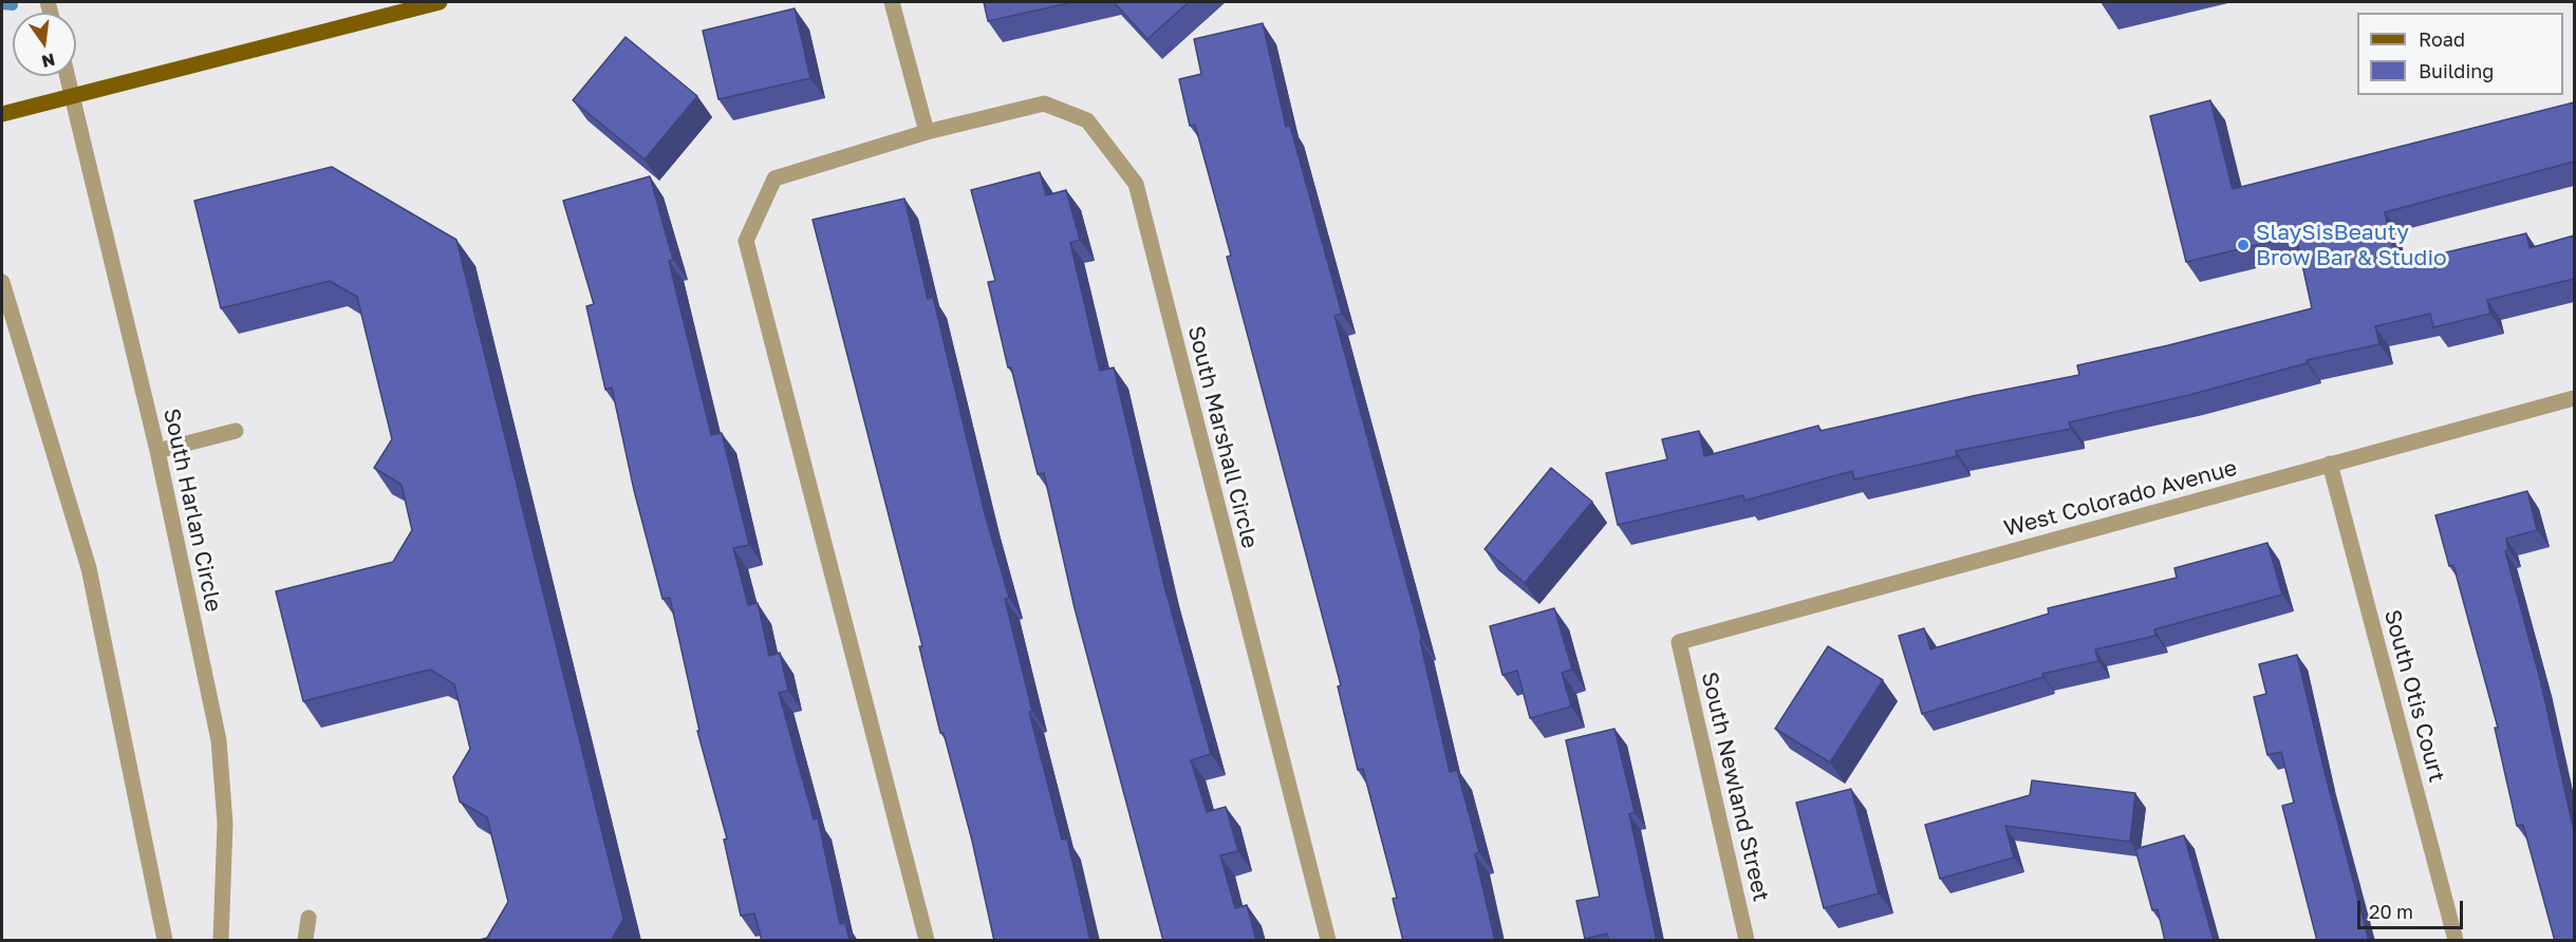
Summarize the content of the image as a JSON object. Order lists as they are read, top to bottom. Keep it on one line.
{"streets":{"street":["South Marshall Circle","West Colorado Avenue","South Harlan Circle","South Otis Court","South Newland Street"]},"crossings":[["West Colorado Avenue","South Otis Court"],["West Colorado Avenue","South Newland Street"]],"places":["SlaySisBeauty Brow Bar & Studio"],"legend":["Road","Building"],"scale_bar":"20 m","north":"bottom"}
